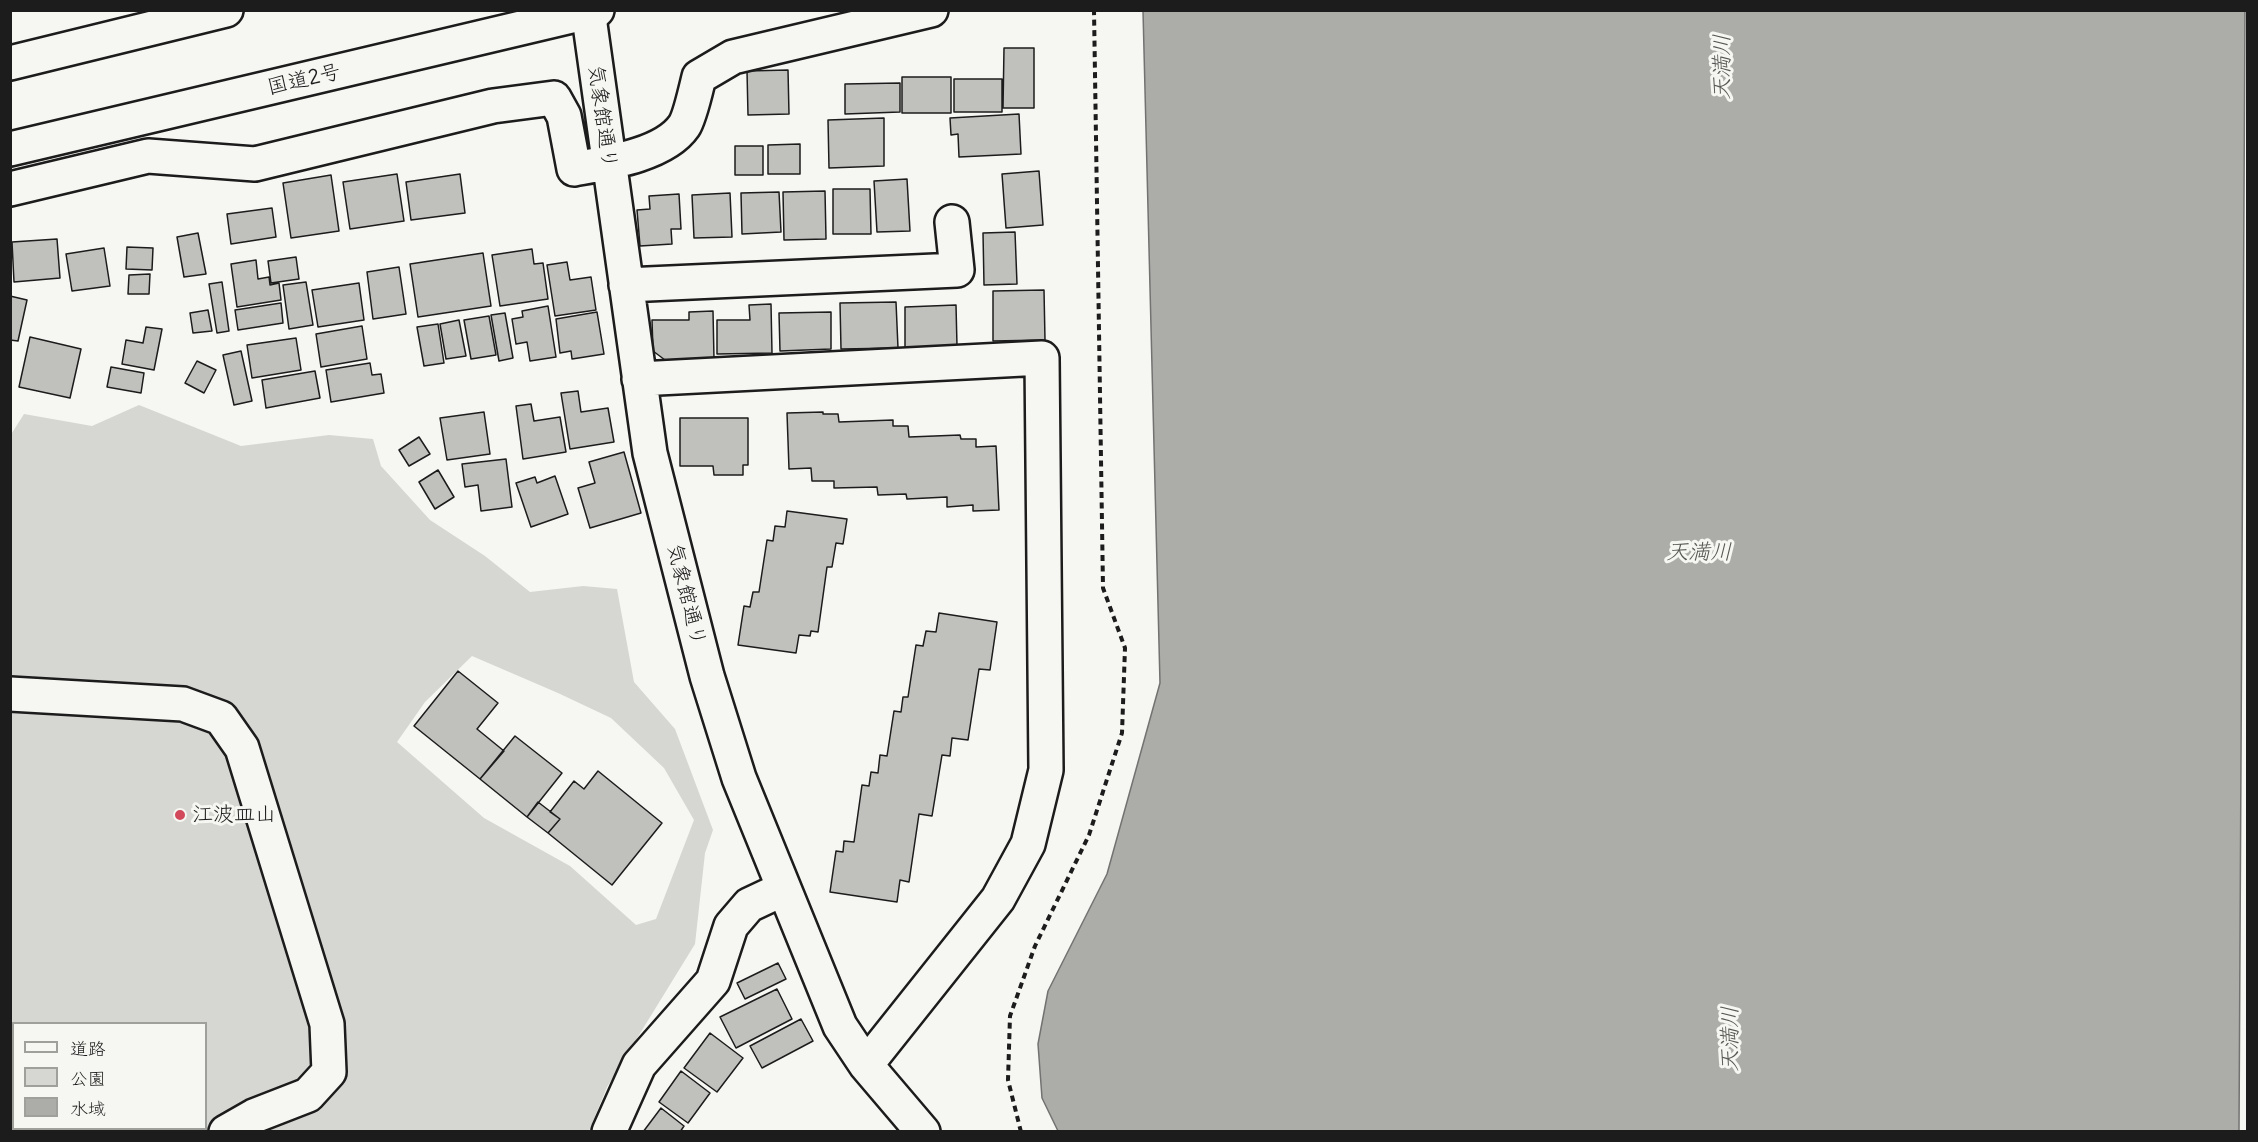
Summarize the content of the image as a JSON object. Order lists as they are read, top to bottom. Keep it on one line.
{"streets":{"main road":["国道2号","気象館通り"]},"crossings":[["国道2号","気象館通り"]],"water":["天満川"],"places":["江波皿山"],"legend":["道路","公園","水域"]}
